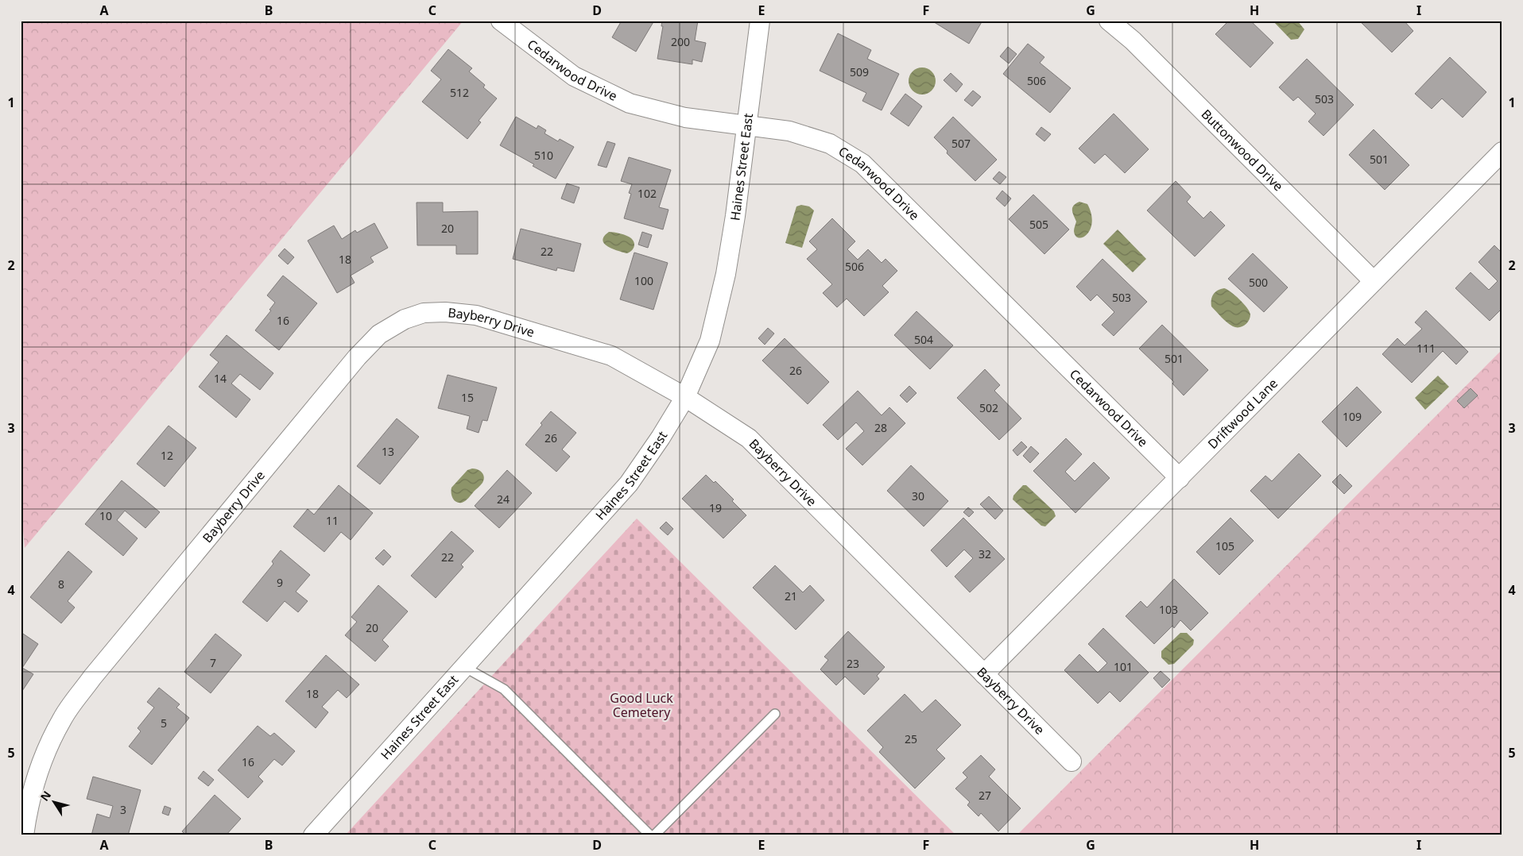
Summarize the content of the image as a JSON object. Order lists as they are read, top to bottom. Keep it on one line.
{"streets":{"street":["Cedarwood Drive","Buttonwood Drive","Haines Street East","Bayberry Drive","Driftwood Lane"]},"crossings":[["Cedarwood Drive","Haines Street East"],["Cedarwood Drive","Driftwood Lane"],["Buttonwood Drive","Driftwood Lane"],["Haines Street East","Bayberry Drive"],["Bayberry Drive","Driftwood Lane"]],"parks":["Good Luck Cemetery"],"house_numbers":["200","509","506","512","503","507","510","501","102","505","20","22","18","506","100","500","503","16","504","111","501","26","14","15","502","109","28","26","13","12","30","24","19","10","11","105","32","22","9","8","21","103","20","7","23","101","18","5","25","16","27","3"],"north":"top left","grid":{"columns":["A","B","C","D","E","F","G","H","I"],"rows":["1","2","3","4","5"]}}
